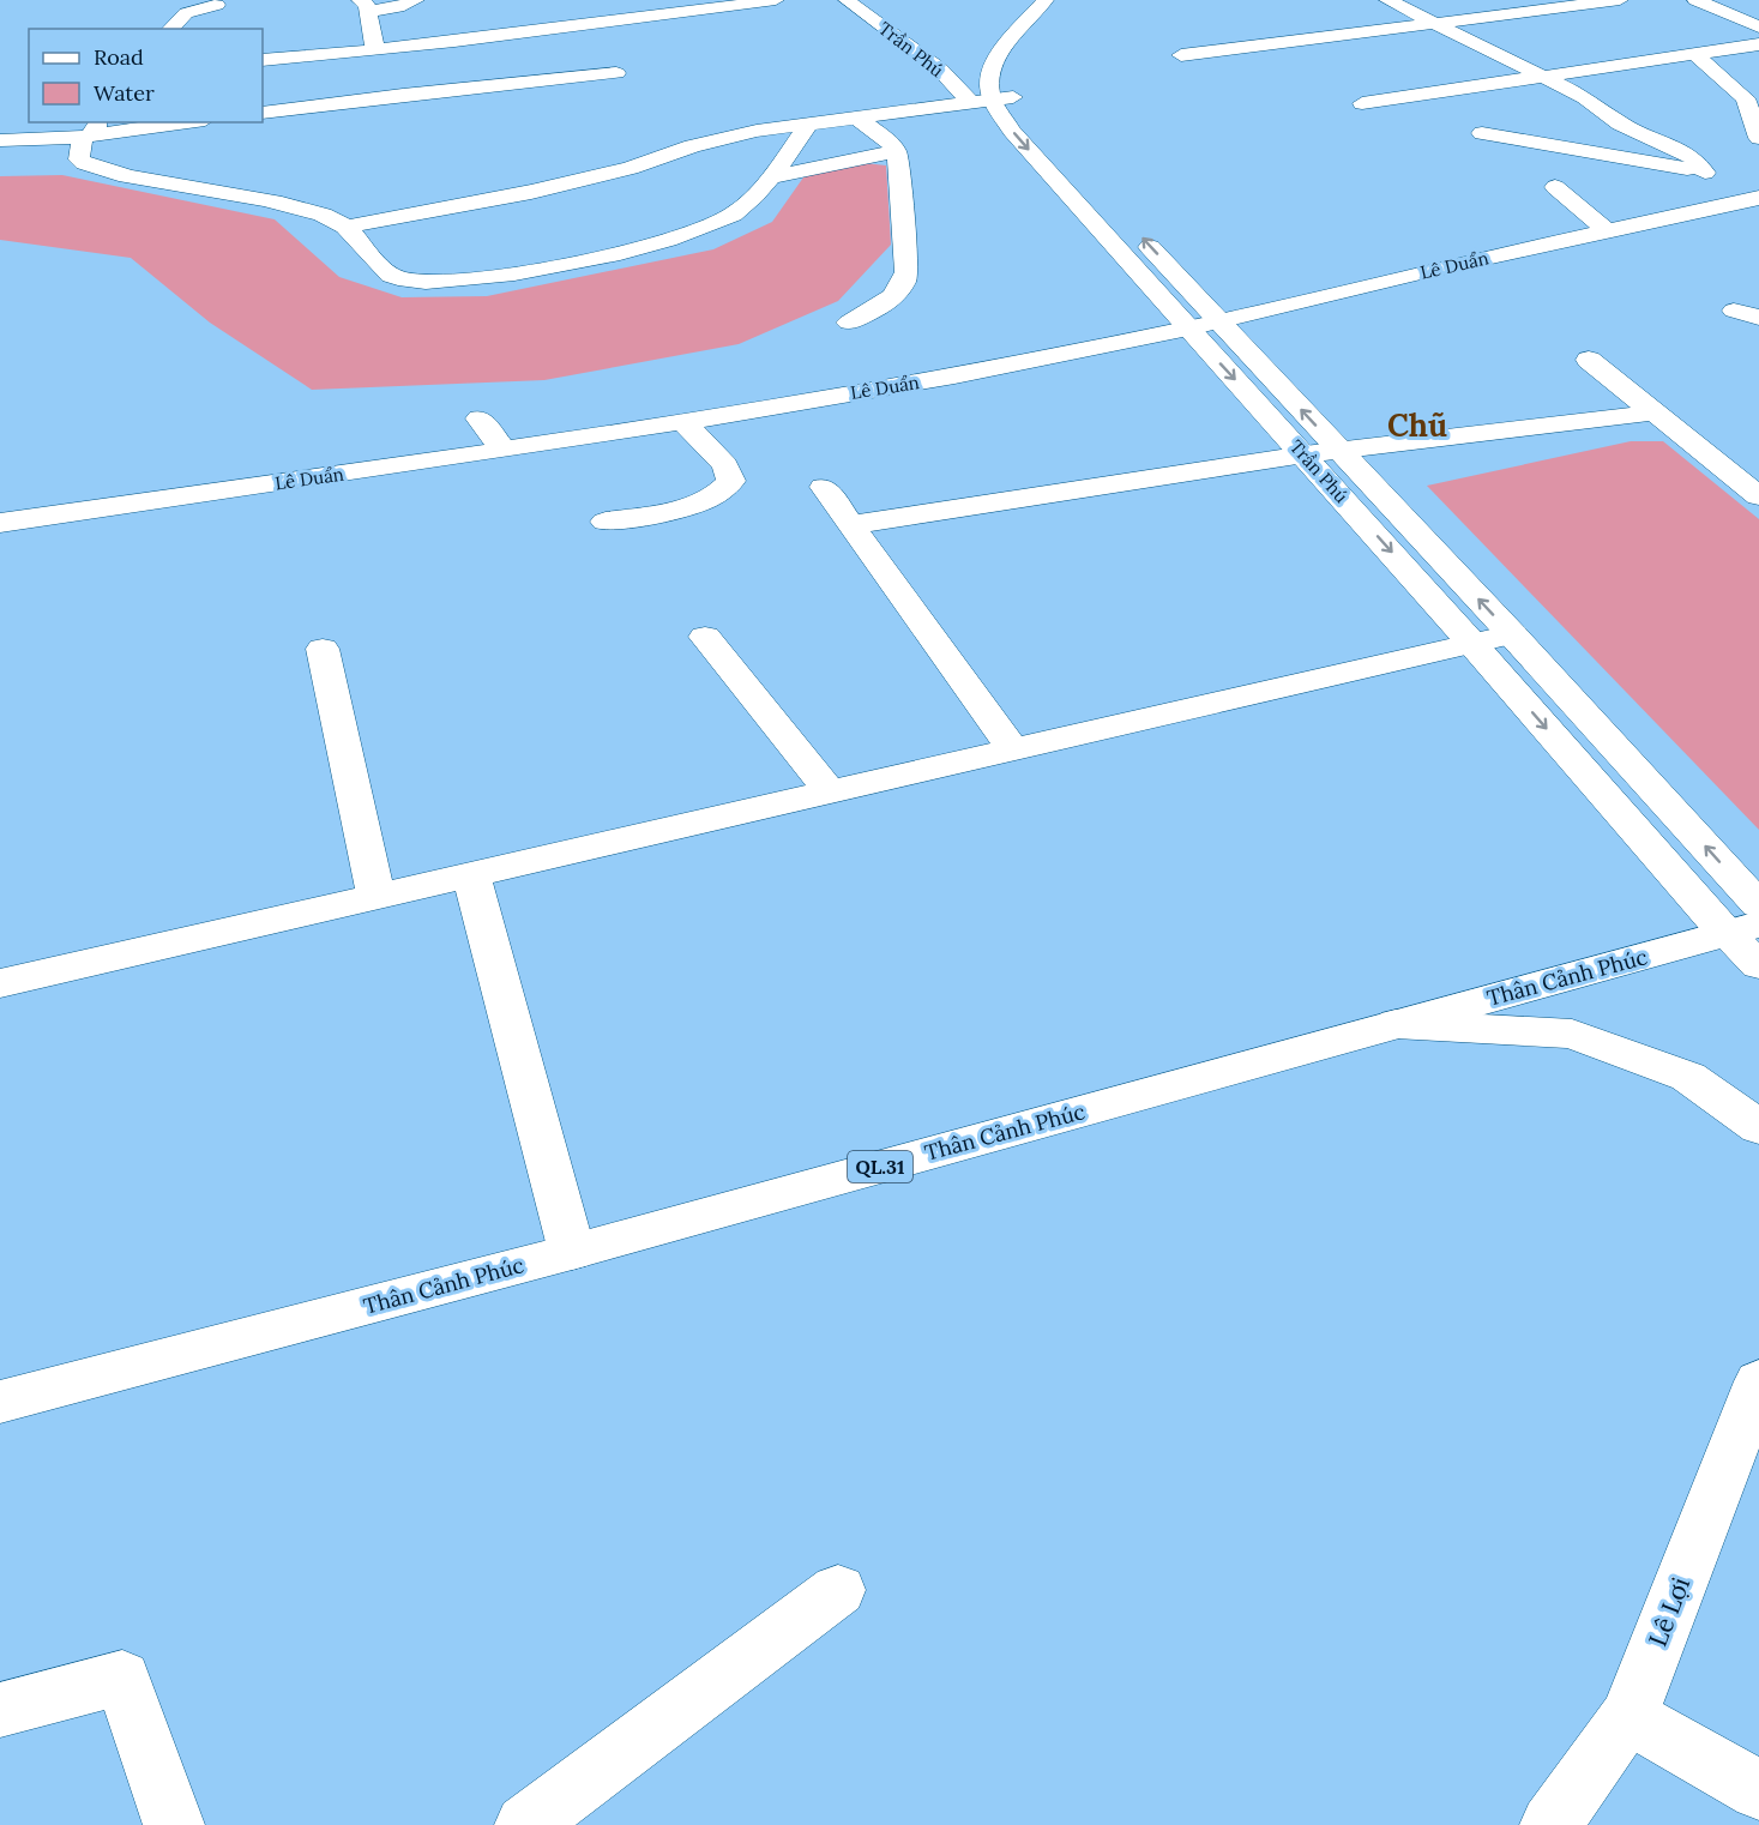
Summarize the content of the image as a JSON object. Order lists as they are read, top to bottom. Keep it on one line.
{"streets":{"main road":["Trần Phú","Lê Duẩn","Thân Cảnh Phúc","QL.31","Lê Lợi"]},"crossings":[["Trần Phú","Lê Duẩn"],["Trần Phú","Thân Cảnh Phúc"]],"districts":["Chũ"],"legend":["Road","Water"]}
